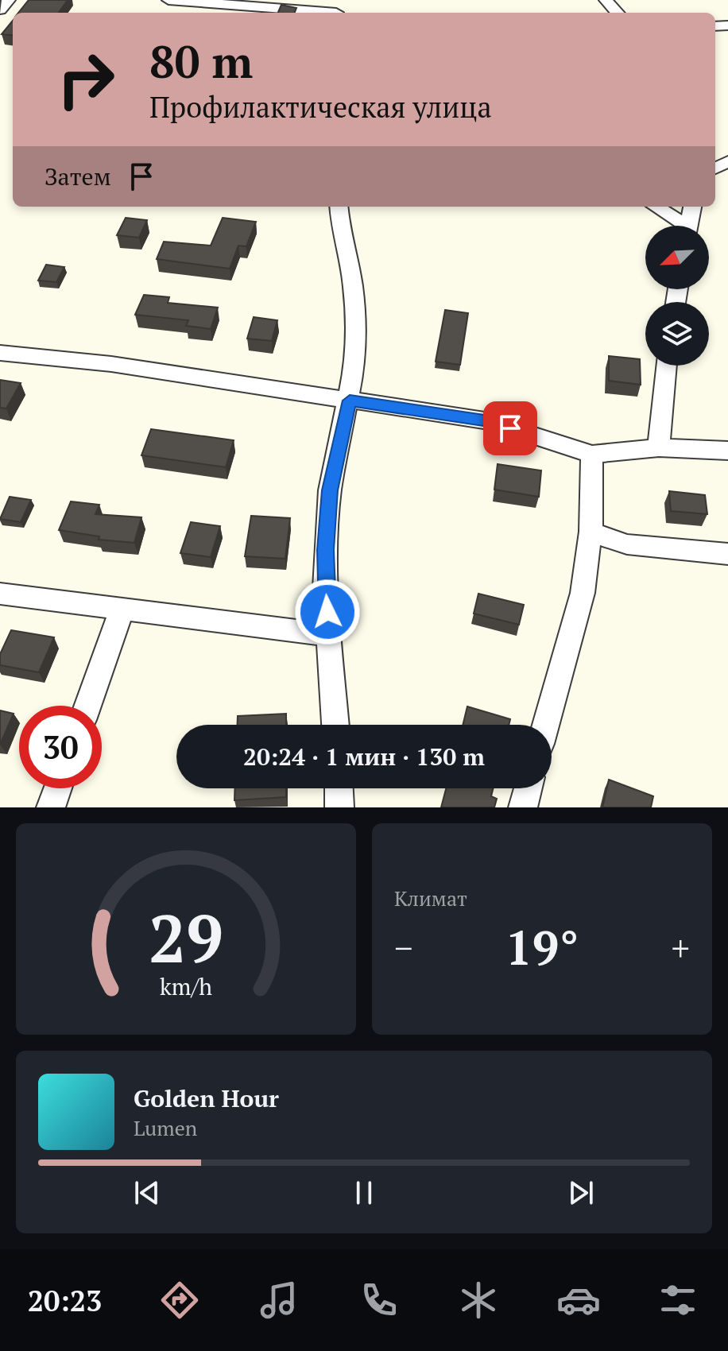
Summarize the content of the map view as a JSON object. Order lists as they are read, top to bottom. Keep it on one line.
{"north":"bottom left","page":{"turn":["80 m","Профилактическая улица"],"then":"Затем","limit":"30","trip":"20:24 · 1 мин · 130 m","tile":"Климат","heat":["−","19°","+"],"song":["Golden Hour","Lumen"],"tabs":"20:23","gauge":["29","km/h"]}}
